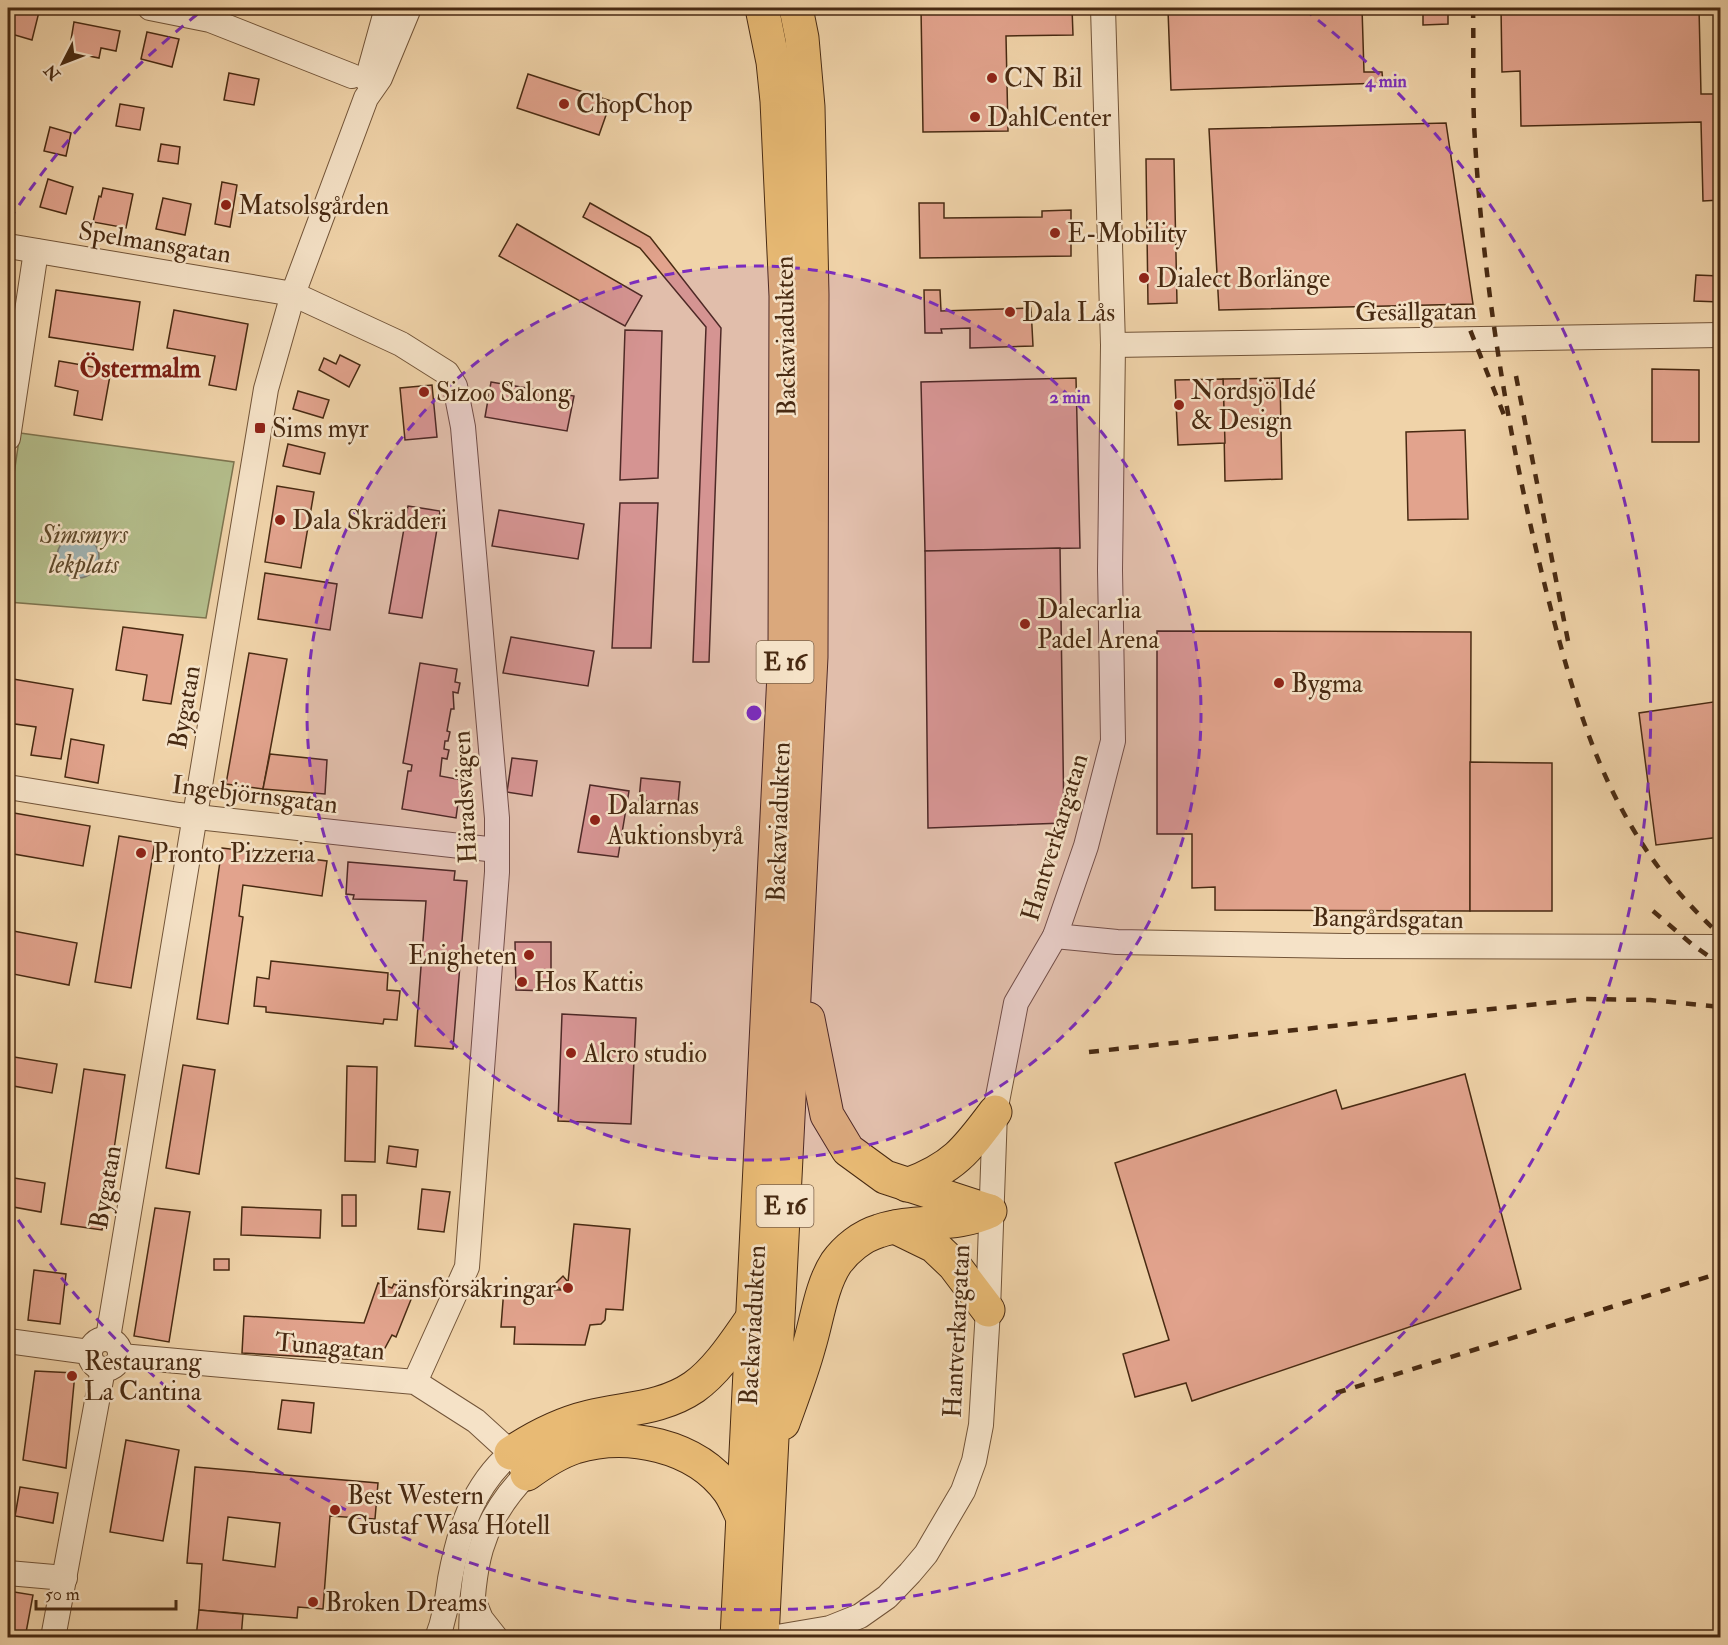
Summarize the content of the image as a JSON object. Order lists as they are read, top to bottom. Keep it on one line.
{"streets":{"highway":["Backaviadukten","E 16"],"street":["Spelmansgatan","Gesällgatan","Bygatan","Ingebjörnsgatan","Häradsvägen","Hantverkargatan","Bangårdsgatan","Tunagatan"]},"crossings":[["Spelmansgatan","Bygatan"],["Spelmansgatan","Häradsvägen"],["Gesällgatan","Hantverkargatan"],["Backaviadukten","Hantverkargatan"],["Bygatan","Ingebjörnsgatan"],["Bygatan","Häradsvägen"],["Bygatan","Tunagatan"],["Ingebjörnsgatan","Häradsvägen"],["Häradsvägen","Tunagatan"],["Hantverkargatan","Bangårdsgatan"]],"districts":["Östermalm"],"parks":["Simsmyrs lekplats"],"places":{"other":["CN Bil","ChopChop","DahlCenter","Matsolsgården","E-Mobility","Dialect Borlänge","Dala Lås","Sizoo Salong","Nordsjö Idé & Design","Dala Skrädderi","Dalecarlia Padel Arena","Bygma","Dalarnas Auktionsbyrå","Pronto Pizzeria","Enigheten","Hos Kattis","Alcro studio","Länsförsäkringar","Restaurang La Cantina","Best Western Gustaf Wasa Hotell","Broken Dreams"],"transit":["Sims myr"]},"scale_bar":"50 m","north":"bottom left","rings":["4 min","2 min"]}
